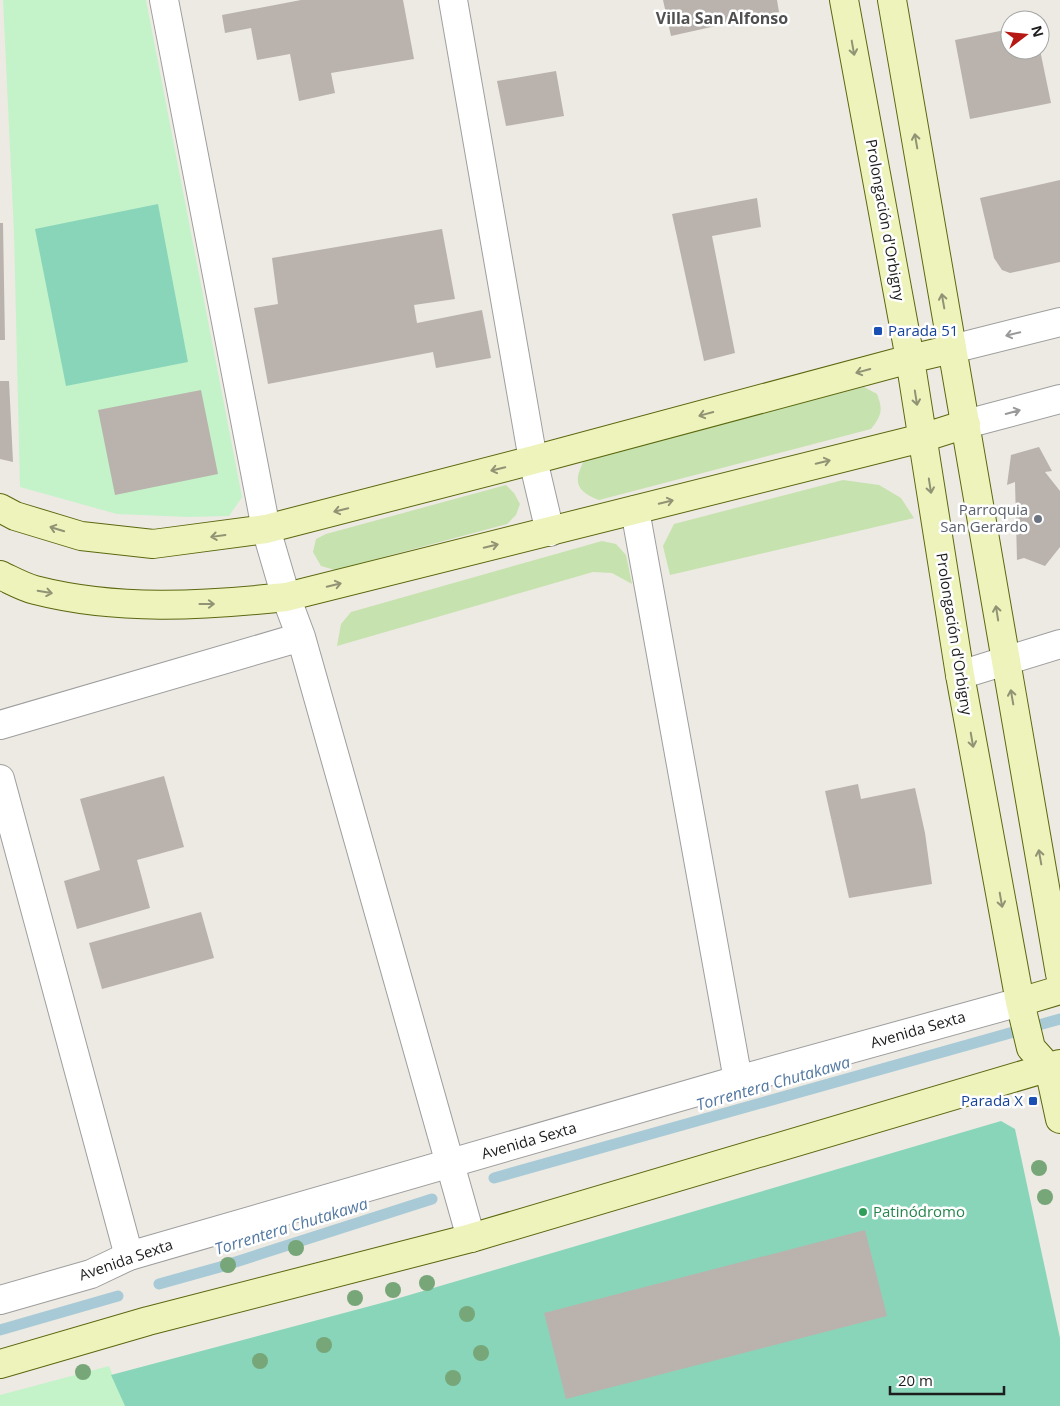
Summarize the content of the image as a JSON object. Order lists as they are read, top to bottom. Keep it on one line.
{"streets":{"main road":["Prolongación d'Orbigny","Avenida Sexta"]},"crossings":[["Prolongación d'Orbigny","Avenida Sexta"]],"districts":["Villa San Alfonso"],"water":["Torrentera Chutakawa"],"places":{"transit":["Parada 51","Parada X"],"other":["Parroquia San Gerardo","Patinódromo"]},"scale_bar":"20 m","north":"right"}
